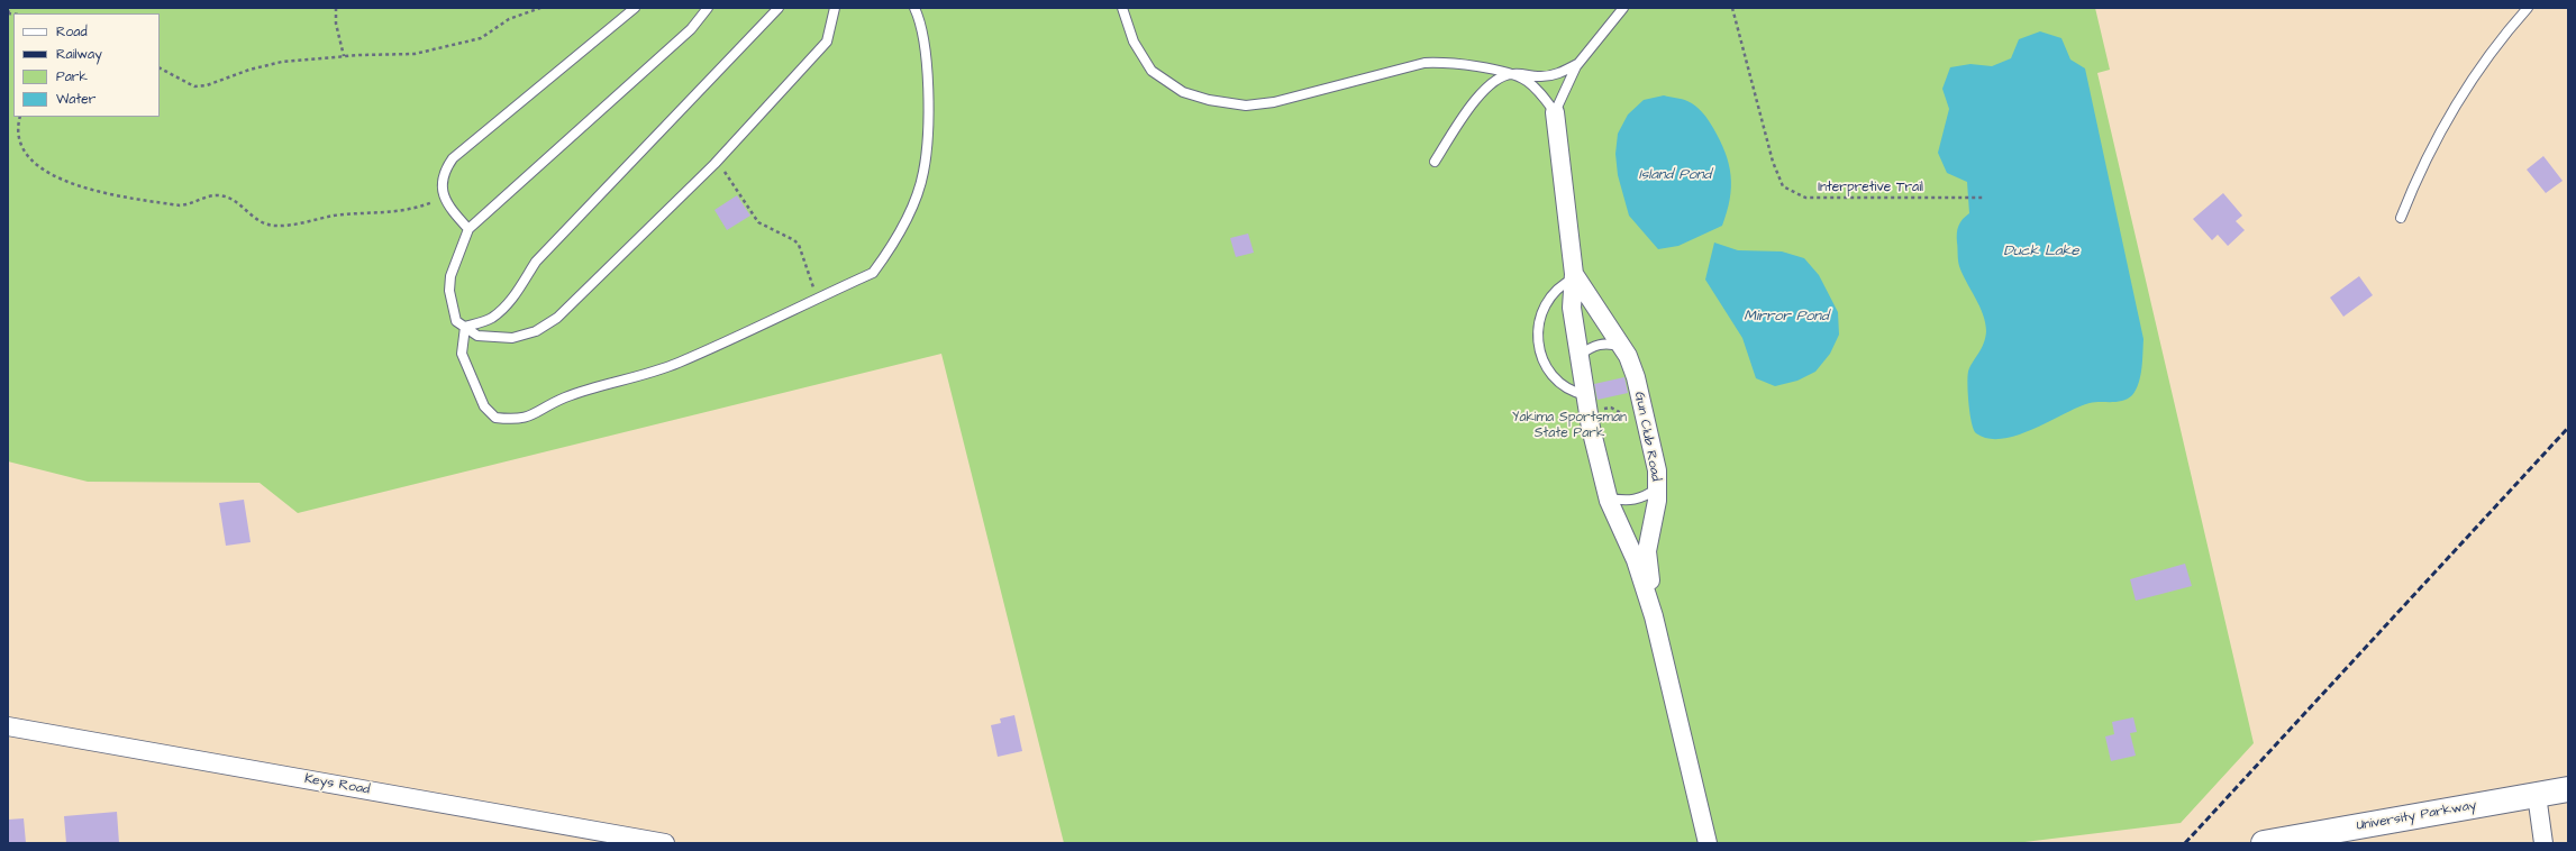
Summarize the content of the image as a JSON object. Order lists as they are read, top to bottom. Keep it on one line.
{"streets":{"main road":["University Parkway"],"street":["Gun Club Road","Keys Road"],"path":["Interpretive Trail"]},"water":["Island Pond","Duck Lake","Mirror Pond"],"parks":["Yakima Sportsman State Park"],"legend":["Road","Railway","Park","Water"]}
